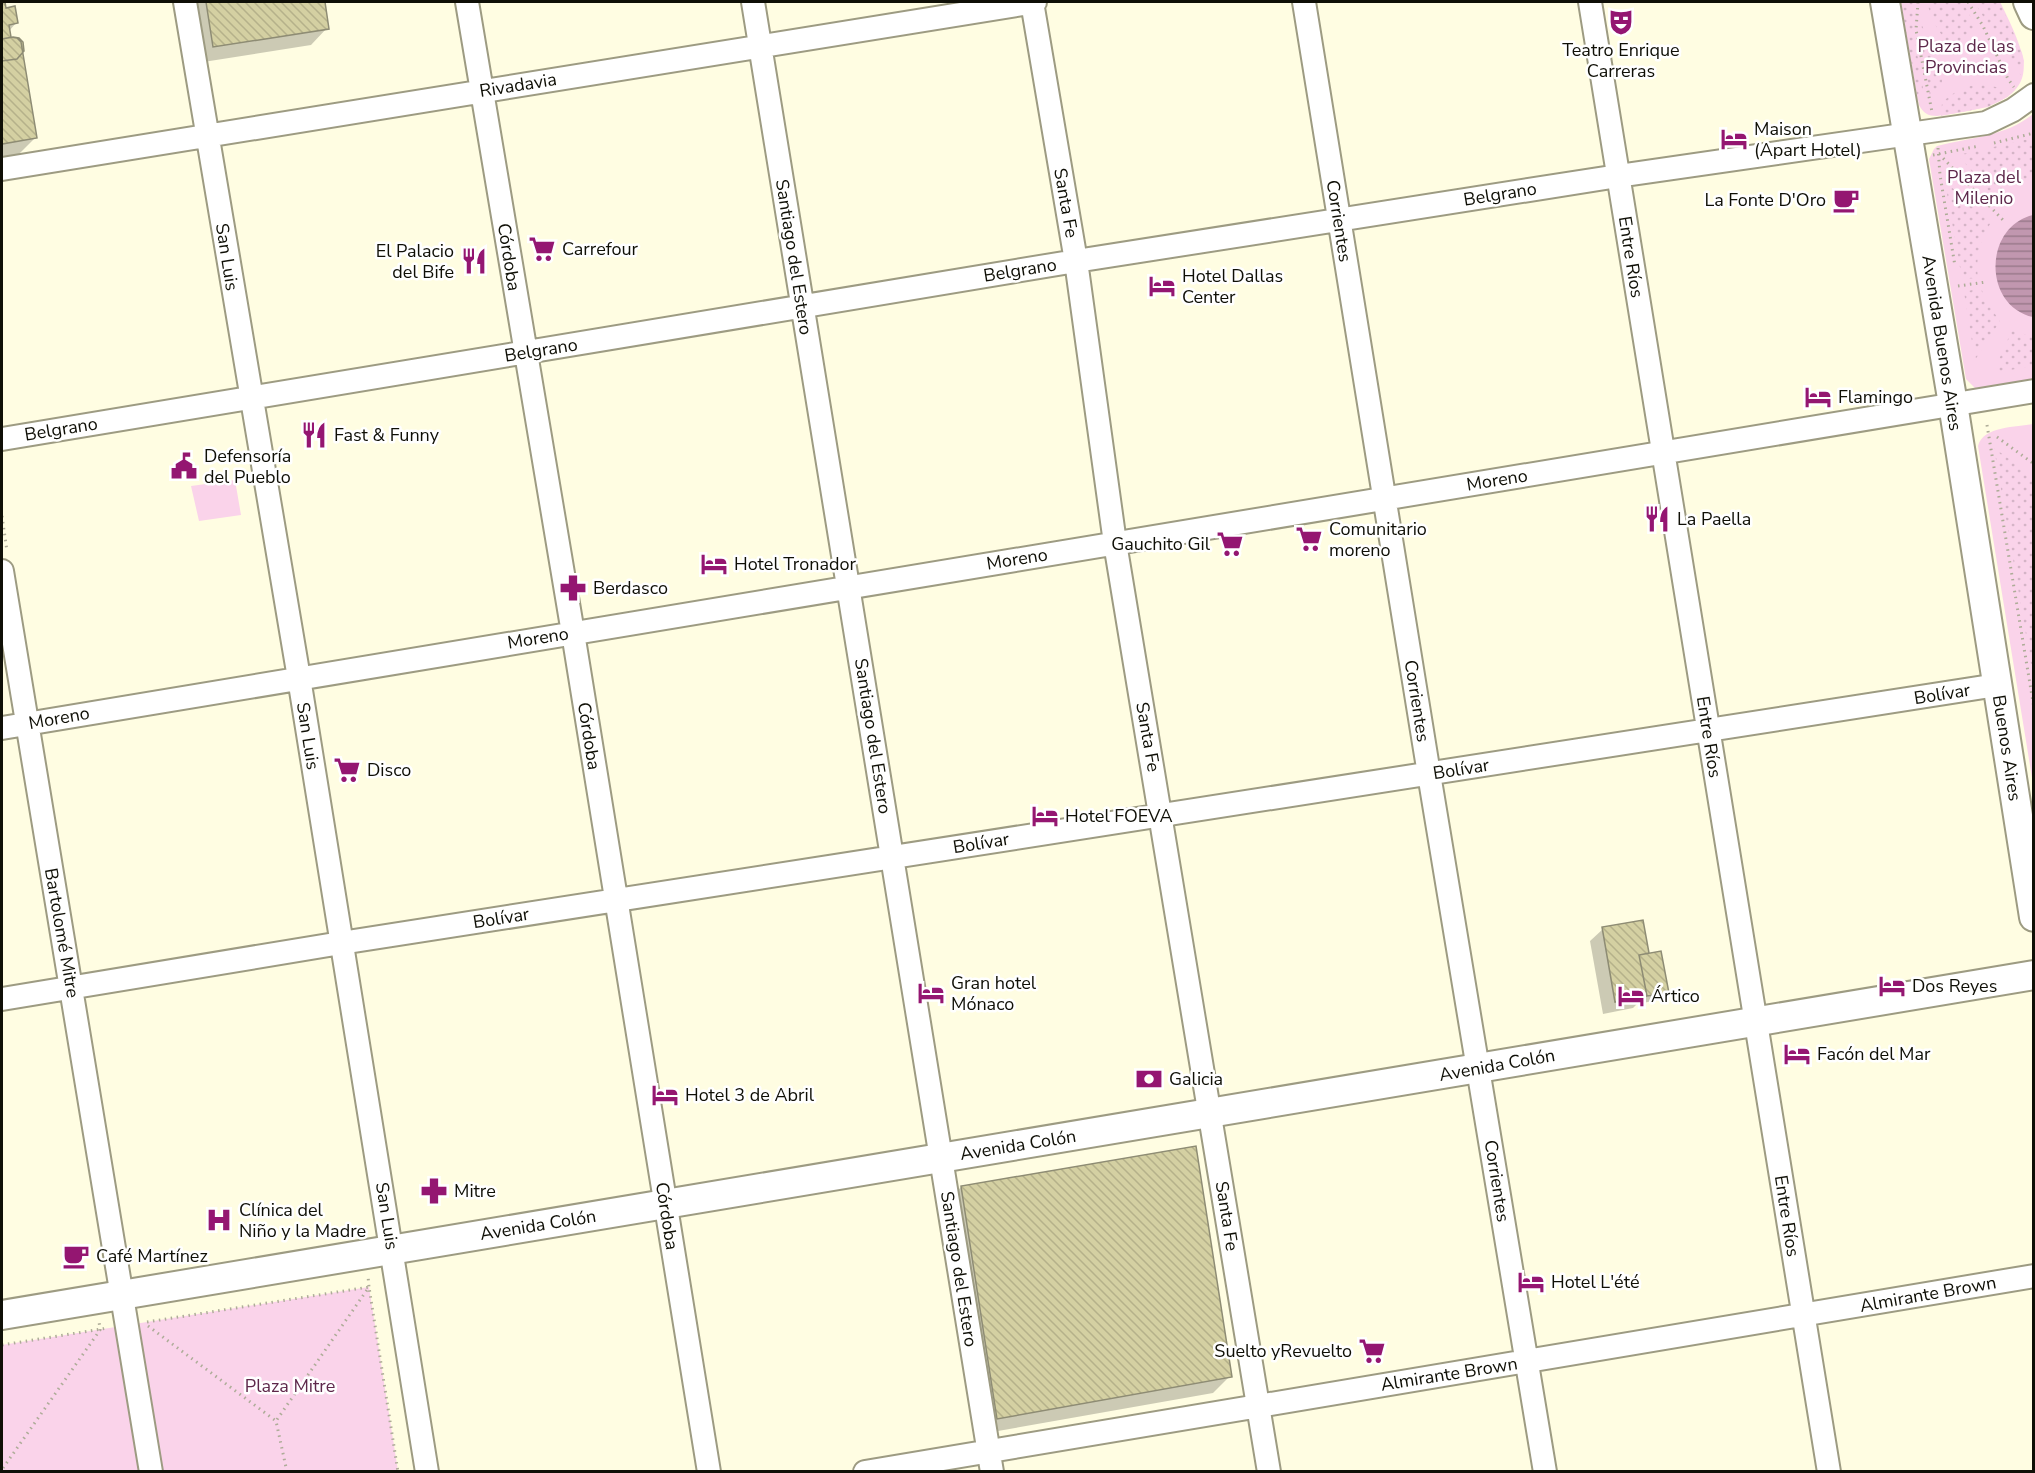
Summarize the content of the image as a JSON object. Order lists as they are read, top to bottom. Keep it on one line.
{"streets":{"main road":["Avenida Buenos Aires","Buenos Aires","Avenida Colón"],"street":["Rivadavia","Belgrano","Santa Fe","Corrientes","San Luis","Córdoba","Santiago del Estero","Entre Ríos","Moreno","Bolívar","Bartolomé Mitre","Almirante Brown"]},"crossings":[["Rivadavia","Santa Fe"],["Rivadavia","San Luis"],["Rivadavia","Córdoba"],["Rivadavia","Santiago del Estero"],["Belgrano","Santa Fe"],["Belgrano","Corrientes"],["Belgrano","San Luis"],["Belgrano","Córdoba"],["Belgrano","Santiago del Estero"],["Belgrano","Entre Ríos"],["Belgrano","Avenida Buenos Aires"],["Santa Fe","Moreno"],["Santa Fe","Bolívar"],["Santa Fe","Avenida Colón"],["Santa Fe","Almirante Brown"],["Corrientes","Moreno"],["Corrientes","Bolívar"],["Corrientes","Avenida Colón"],["Corrientes","Almirante Brown"],["San Luis","Moreno"],["San Luis","Bolívar"],["San Luis","Avenida Colón"],["Córdoba","Moreno"],["Córdoba","Bolívar"],["Córdoba","Avenida Colón"],["Santiago del Estero","Moreno"],["Santiago del Estero","Bolívar"],["Santiago del Estero","Avenida Colón"],["Santiago del Estero","Almirante Brown"],["Entre Ríos","Moreno"],["Entre Ríos","Bolívar"],["Entre Ríos","Avenida Colón"],["Entre Ríos","Almirante Brown"],["Avenida Buenos Aires","Moreno"],["Avenida Buenos Aires","Bolívar"],["Avenida Buenos Aires","Buenos Aires"],["Moreno","Bartolomé Mitre"],["Bolívar","Buenos Aires"],["Bolívar","Bartolomé Mitre"],["Bartolomé Mitre","Avenida Colón"]],"parks":["Plaza de las Provincias","Plaza del Milenio","Plaza Mitre"],"places":{"theatre":["Teatro Enrique Carreras"],"hotel":["Maison (Apart Hotel)","Hotel Dallas Center","Flamingo","Hotel Tronador","Hotel FOEVA","Dos Reyes","Gran hotel Mónaco","Ártico","Facón del Mar","Hotel 3 de Abril","Hotel L'été"],"cafe":["La Fonte D'Oro","Café Martínez"],"supermarket":["Carrefour","Comunitario moreno","Gauchito Gil","Disco","Suelto yRevuelto"],"restaurant":["El Palacio del Bife","Fast & Funny","La Paella"],"public building":["Defensoría del Pueblo"],"pharmacy":["Berdasco","Mitre"],"bank":["Galicia"],"hospital":["Clínica del Niño y la Madre"]}}
